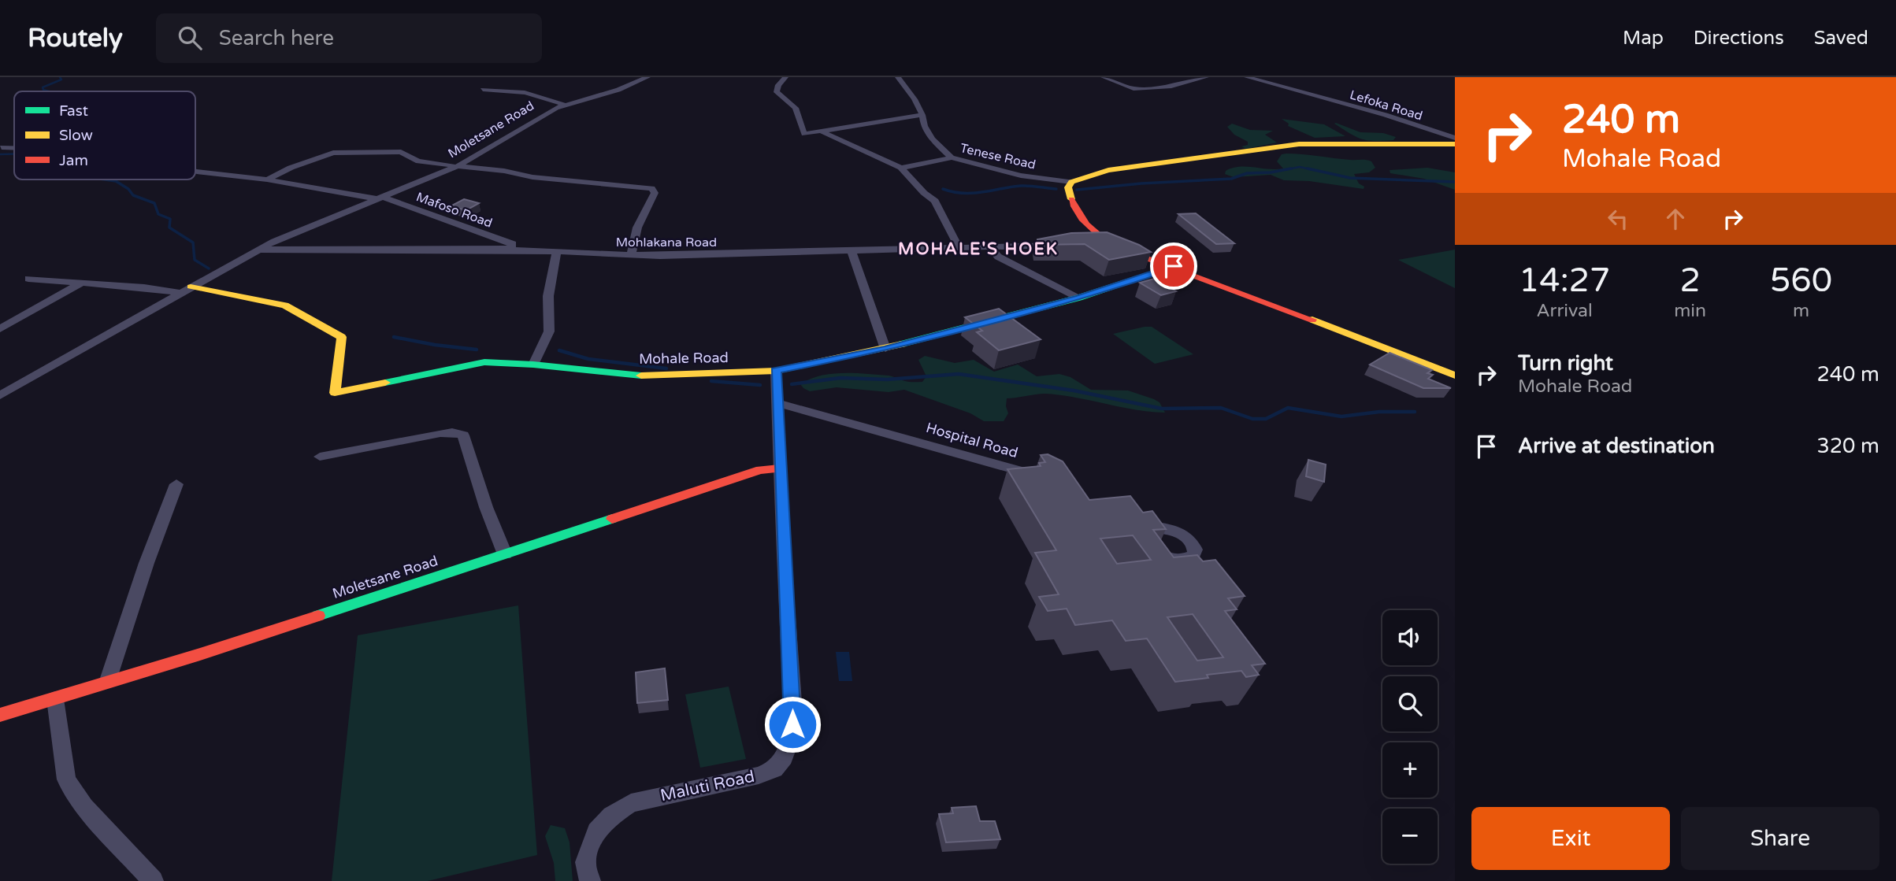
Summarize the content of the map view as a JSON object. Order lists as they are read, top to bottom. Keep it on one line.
{"streets":{"street":["Lefoka Road","Moletsane Road","Tenese Road","Mafoso Road","Mohlakana Road","Mohale Road","Hospital Road","Maluti Road"]},"crossings":[["Moletsane Road","Mafoso Road"],["Moletsane Road","Mohlakana Road"],["Moletsane Road","Mohale Road"],["Moletsane Road","Maluti Road"],["Mafoso Road","Mohlakana Road"],["Mohale Road","Maluti Road"],["Hospital Road","Maluti Road"]],"districts":["MOHALE'S HOEK"],"legend":["Fast","Slow","Jam"],"page":{"header":"Routely","search":"Search here","nav":["Map","Directions","Saved"],"turn":["240 m","Mohale Road"],"eta":["14:27","Arrival","2","min","560","m"],"list":[{"name":"Turn right","note":"Mohale Road","value":"240 m"},{"name":"Arrive at destination","value":"320 m"}],"map_buttons":["+","−"],"buttons":["Exit","Share"]}}
